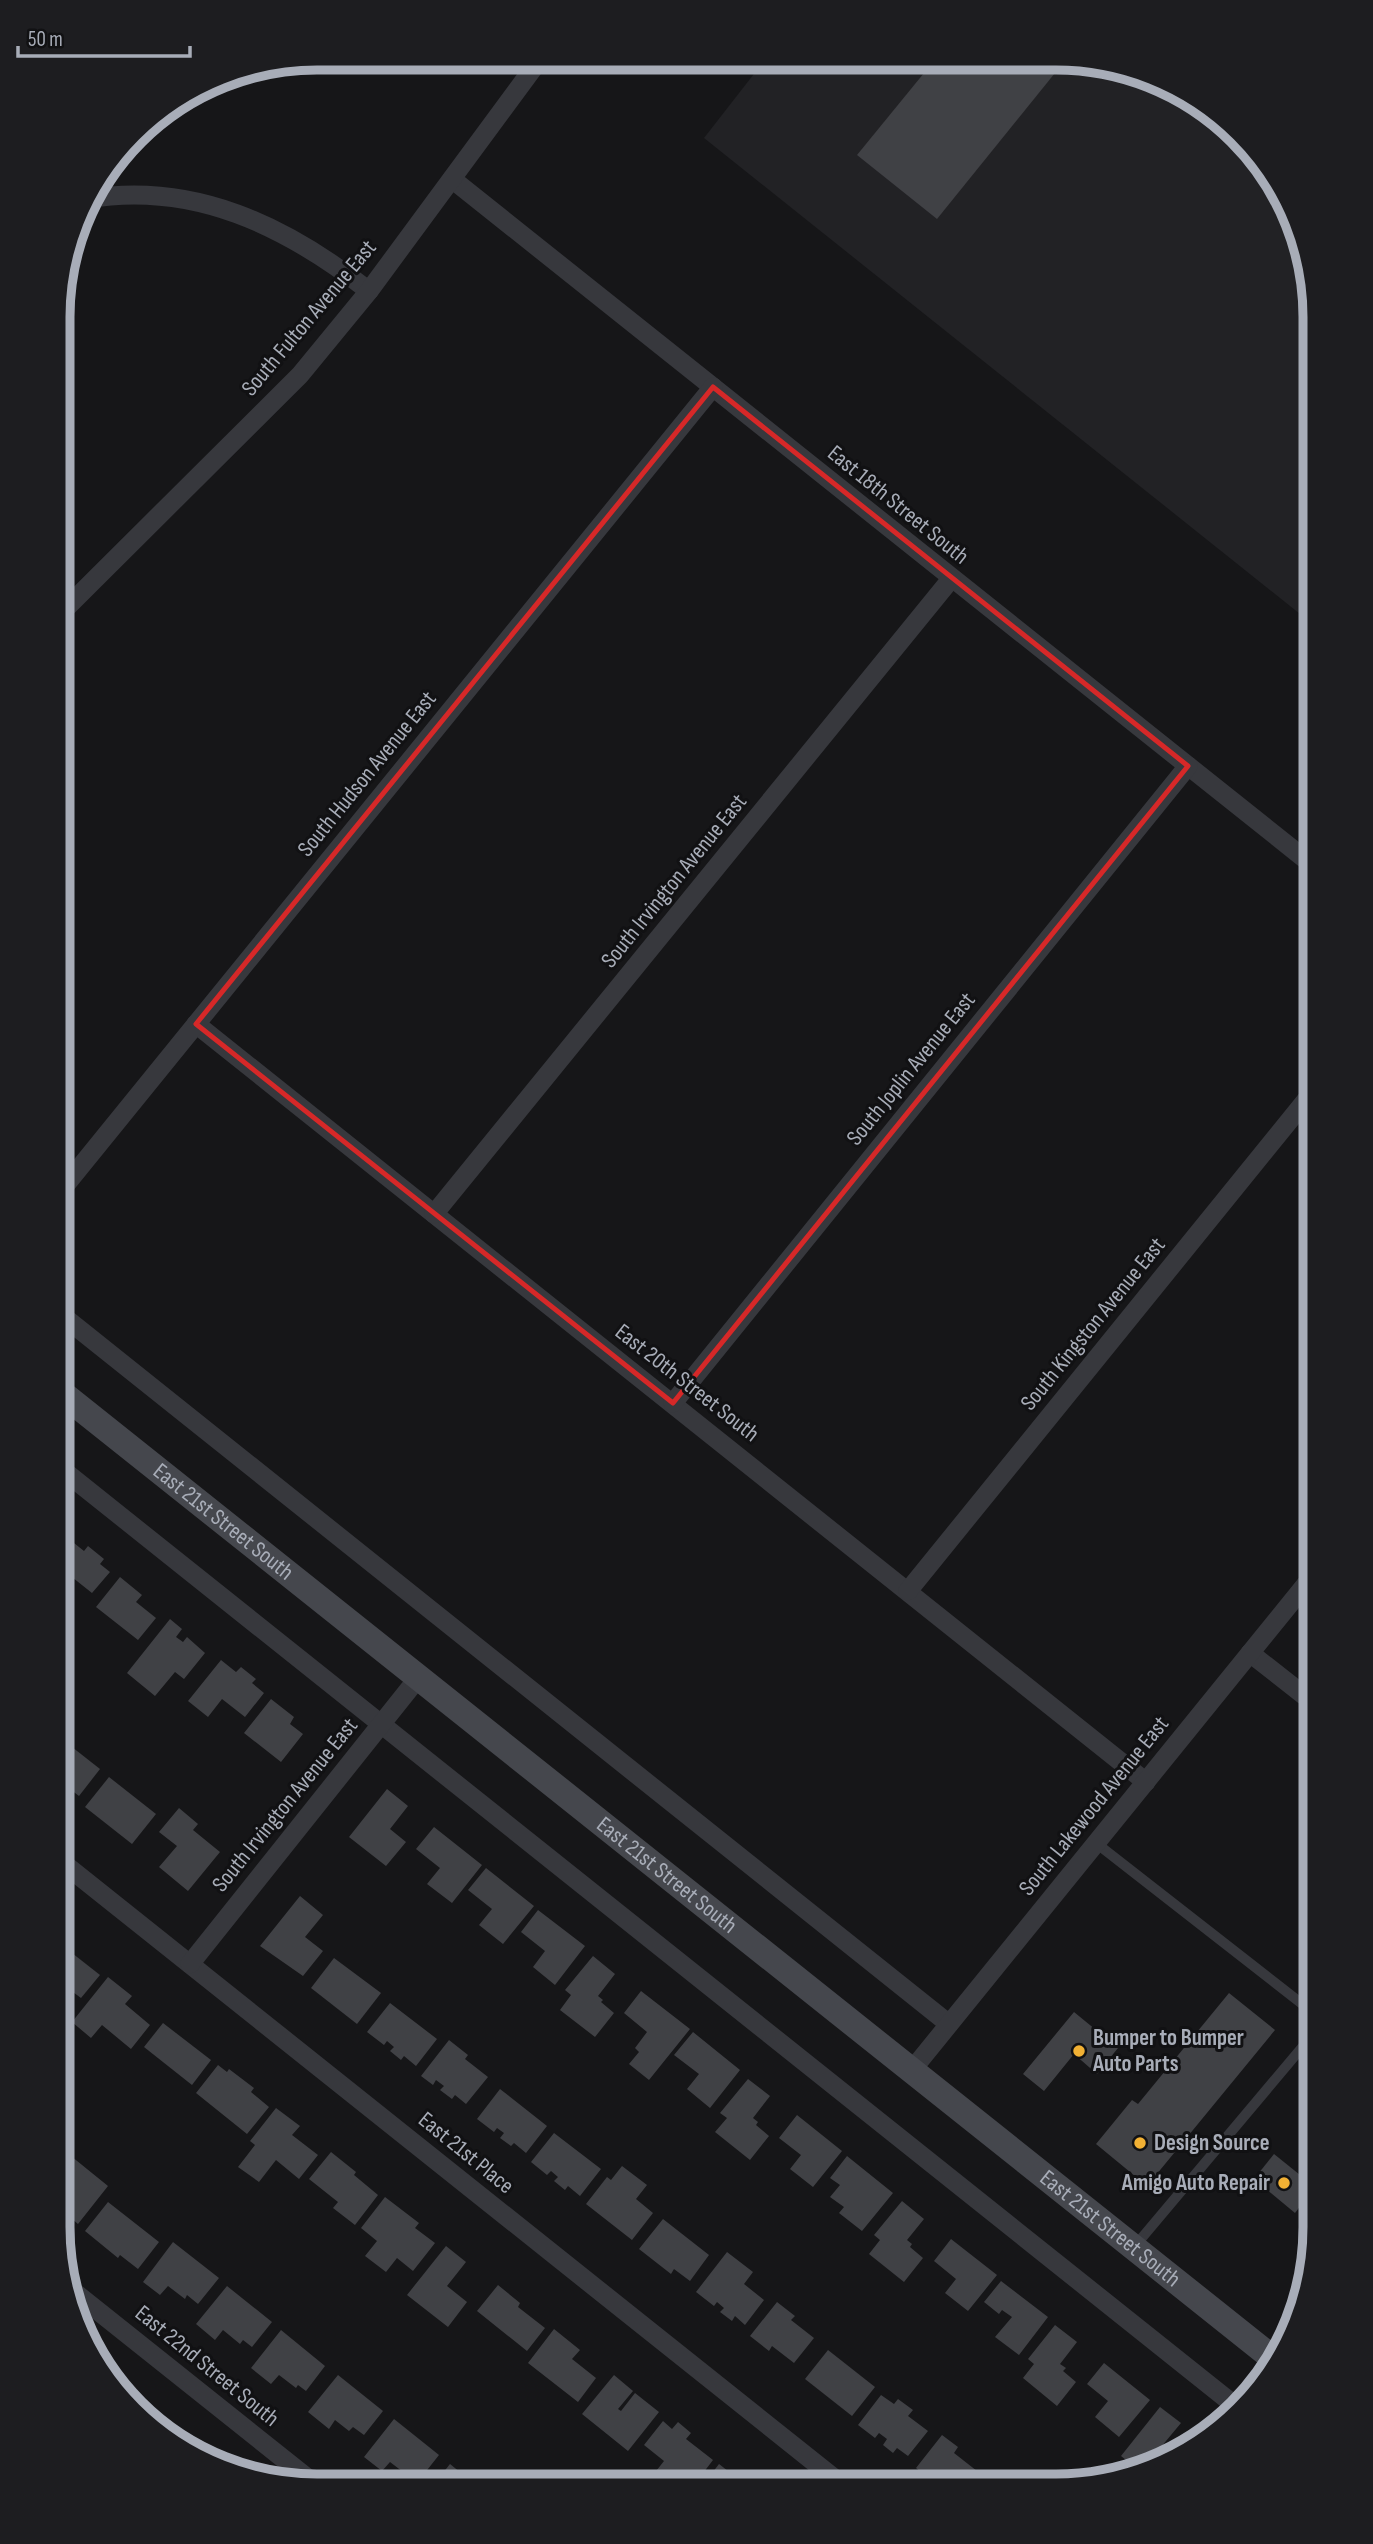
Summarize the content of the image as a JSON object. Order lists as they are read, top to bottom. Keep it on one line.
{"streets":{"main road":["East 21st Street South"],"street":["South Fulton Avenue East","East 18th Street South","South Hudson Avenue East","South Irvington Avenue East","South Joplin Avenue East","South Kingston Avenue East","East 20th Street South","South Lakewood Avenue East","East 21st Place","East 22nd Street South"]},"crossings":[["South Fulton Avenue East","East 18th Street South"],["East 18th Street South","South Hudson Avenue East"],["East 18th Street South","South Irvington Avenue East"],["East 18th Street South","South Joplin Avenue East"],["South Hudson Avenue East","East 20th Street South"],["South Irvington Avenue East","East 20th Street South"],["South Irvington Avenue East","East 21st Street South"],["South Irvington Avenue East","East 21st Place"],["South Joplin Avenue East","East 20th Street South"],["South Kingston Avenue East","East 20th Street South"],["East 20th Street South","South Lakewood Avenue East"],["East 21st Street South","South Lakewood Avenue East"]],"places":["Bumper to Bumper Auto Parts","Design Source","Amigo Auto Repair"],"scale_bar":"50 m"}
